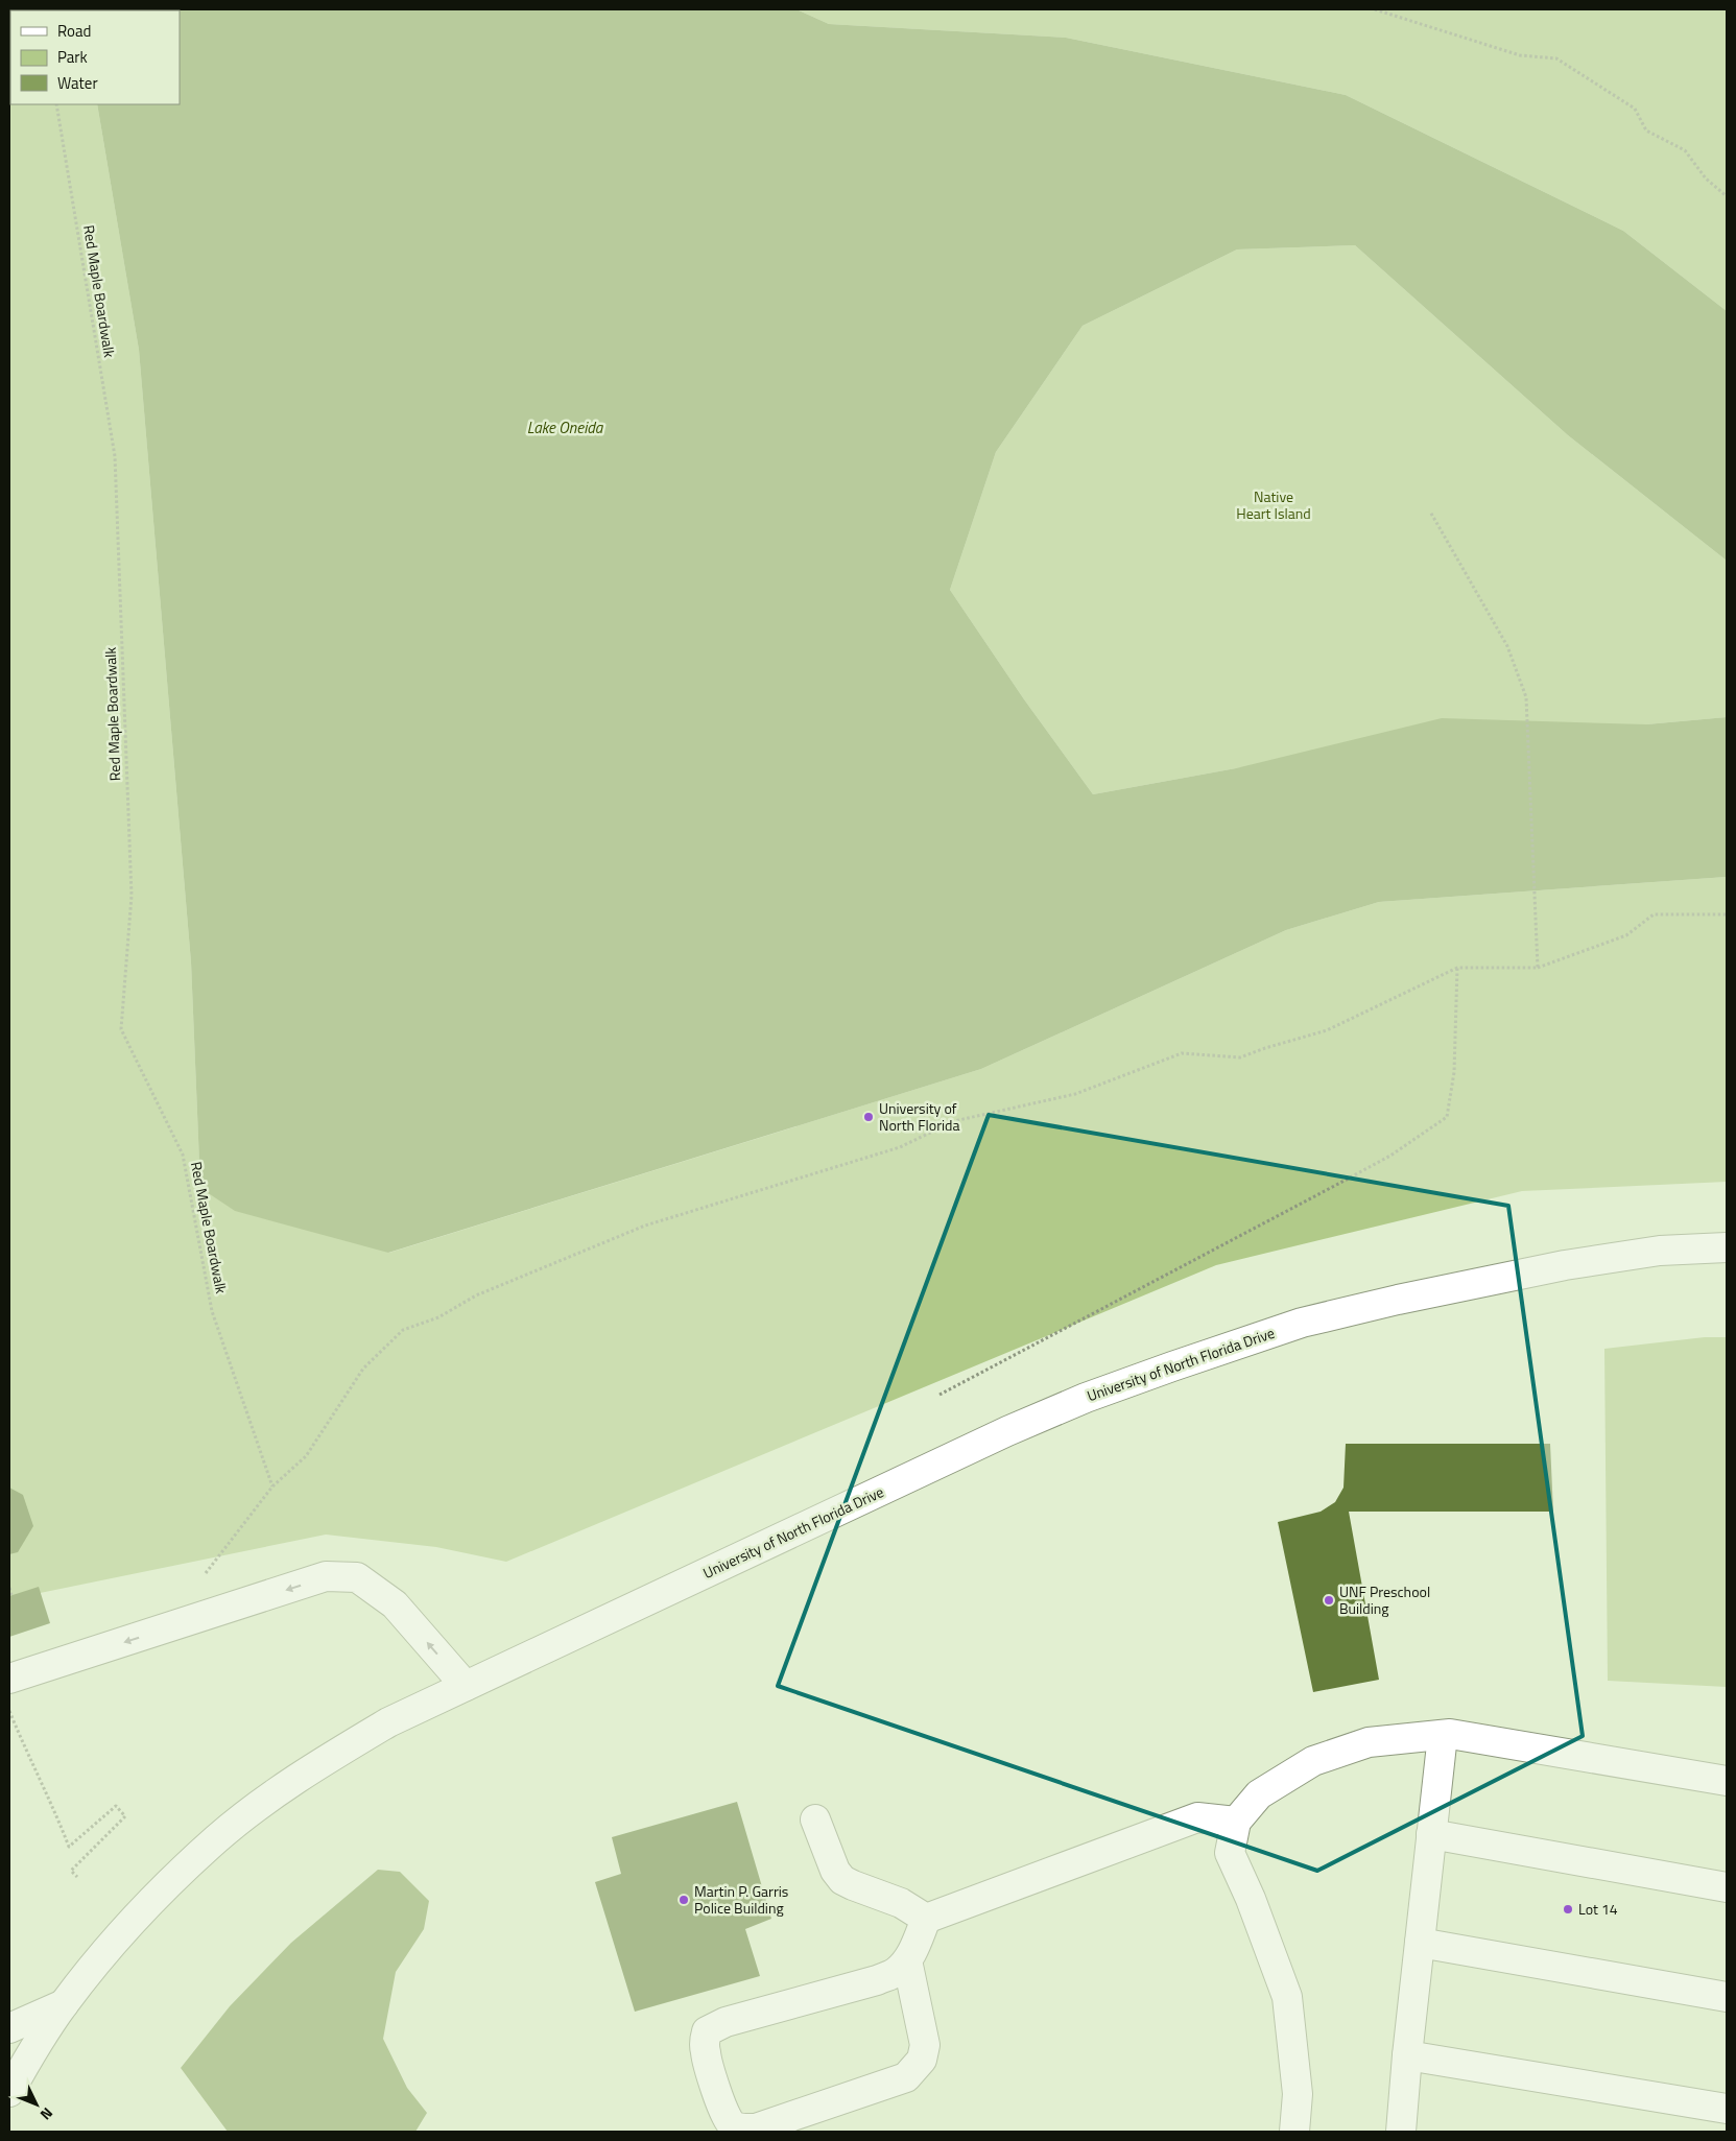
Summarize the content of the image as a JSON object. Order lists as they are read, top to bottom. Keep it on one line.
{"streets":{"street":["University of North Florida Drive"],"path":["Red Maple Boardwalk"]},"water":["Lake Oneida"],"parks":["Native Heart Island"],"places":["University of North Florida","UNF Preschool Building","Martin P. Garris Police Building","Lot 14"],"legend":["Road","Park","Water"],"north":"bottom right"}
